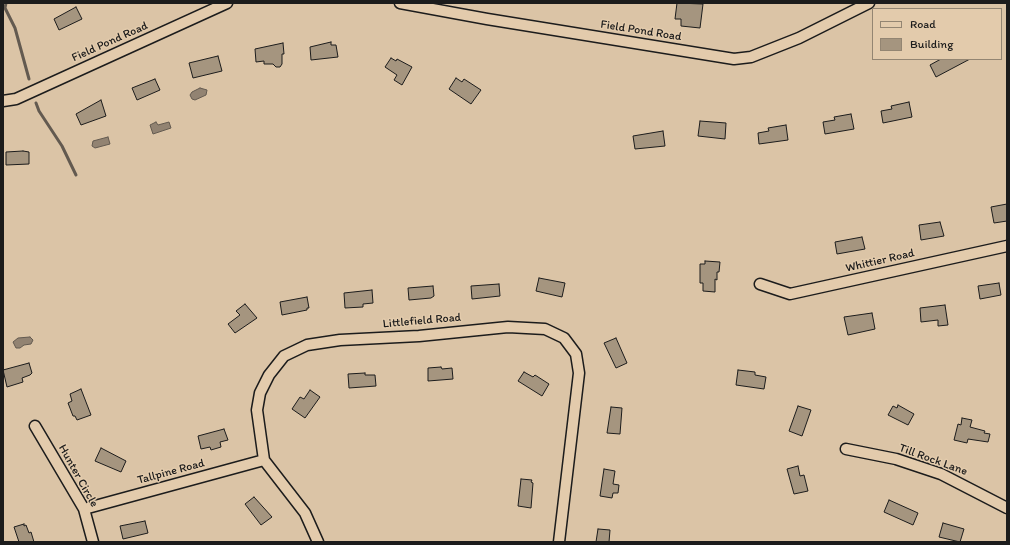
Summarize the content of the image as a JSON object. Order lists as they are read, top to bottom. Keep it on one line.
{"streets":{"street":["Field Pond Road","Whittier Road","Littlefield Road","Till Rock Lane","Tallpine Road","Hunter Circle"]},"crossings":[["Littlefield Road","Tallpine Road"],["Tallpine Road","Hunter Circle"]],"legend":["Road","Building"]}
